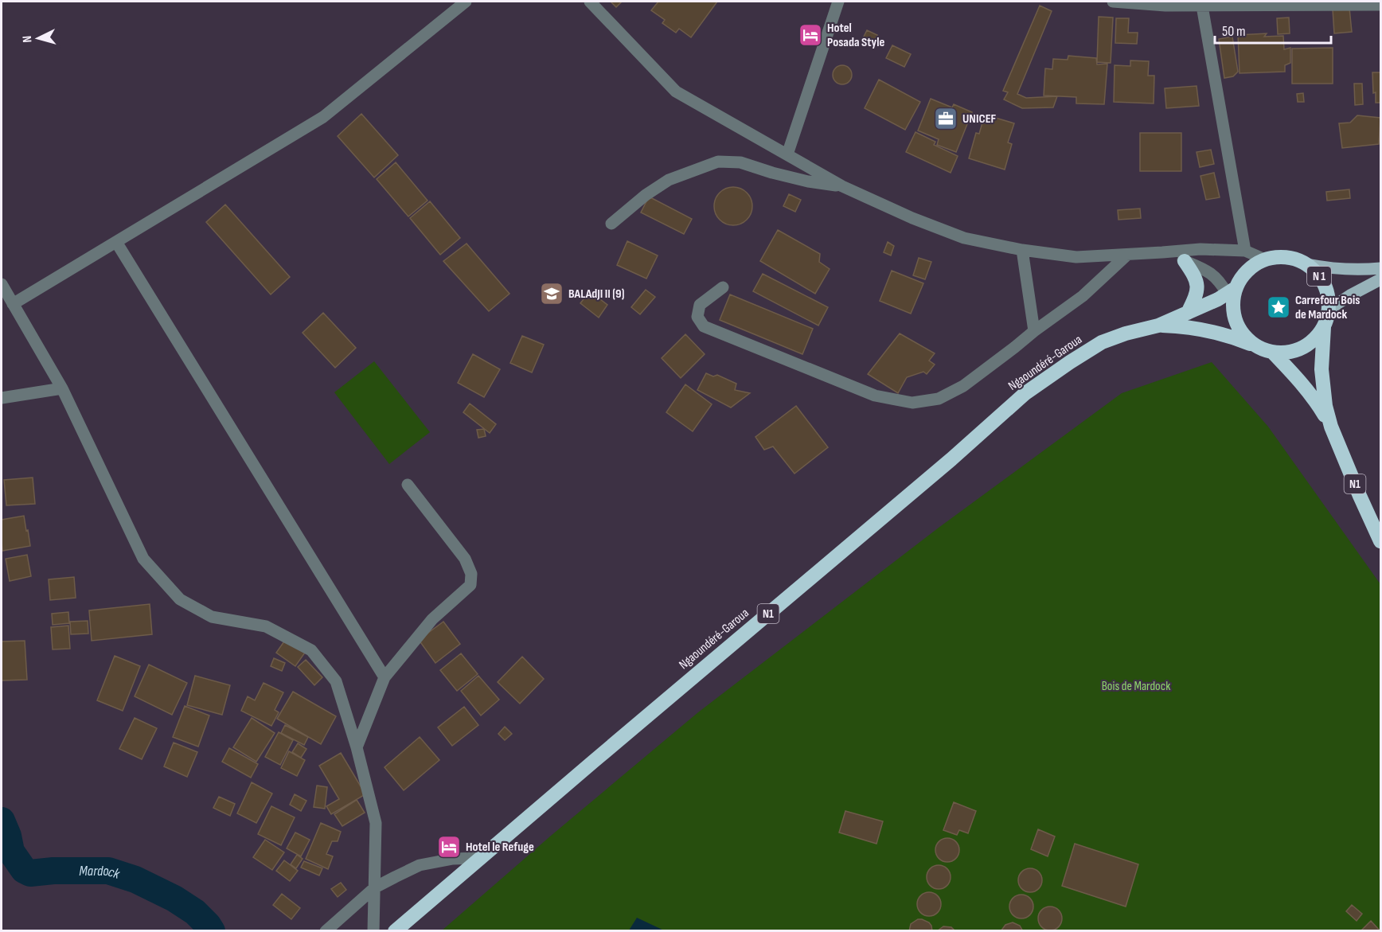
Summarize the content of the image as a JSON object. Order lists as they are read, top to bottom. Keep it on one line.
{"streets":{"highway":["N 1","Ngaoundéré-Garoua","N1"]},"crossings":[["N 1","Ngaoundéré-Garoua"],["N 1","N1"],["Ngaoundéré-Garoua","N1"]],"water":["Mardock"],"parks":["Bois de Mardock"],"places":{"hotel":["Hotel Posada Style","Hotel le Refuge"],"office":["UNICEF"],"school or university":["BALAdJI II (9)"],"place":["Carrefour Bois de Mardock"]},"scale_bar":"50 m","north":"left"}
